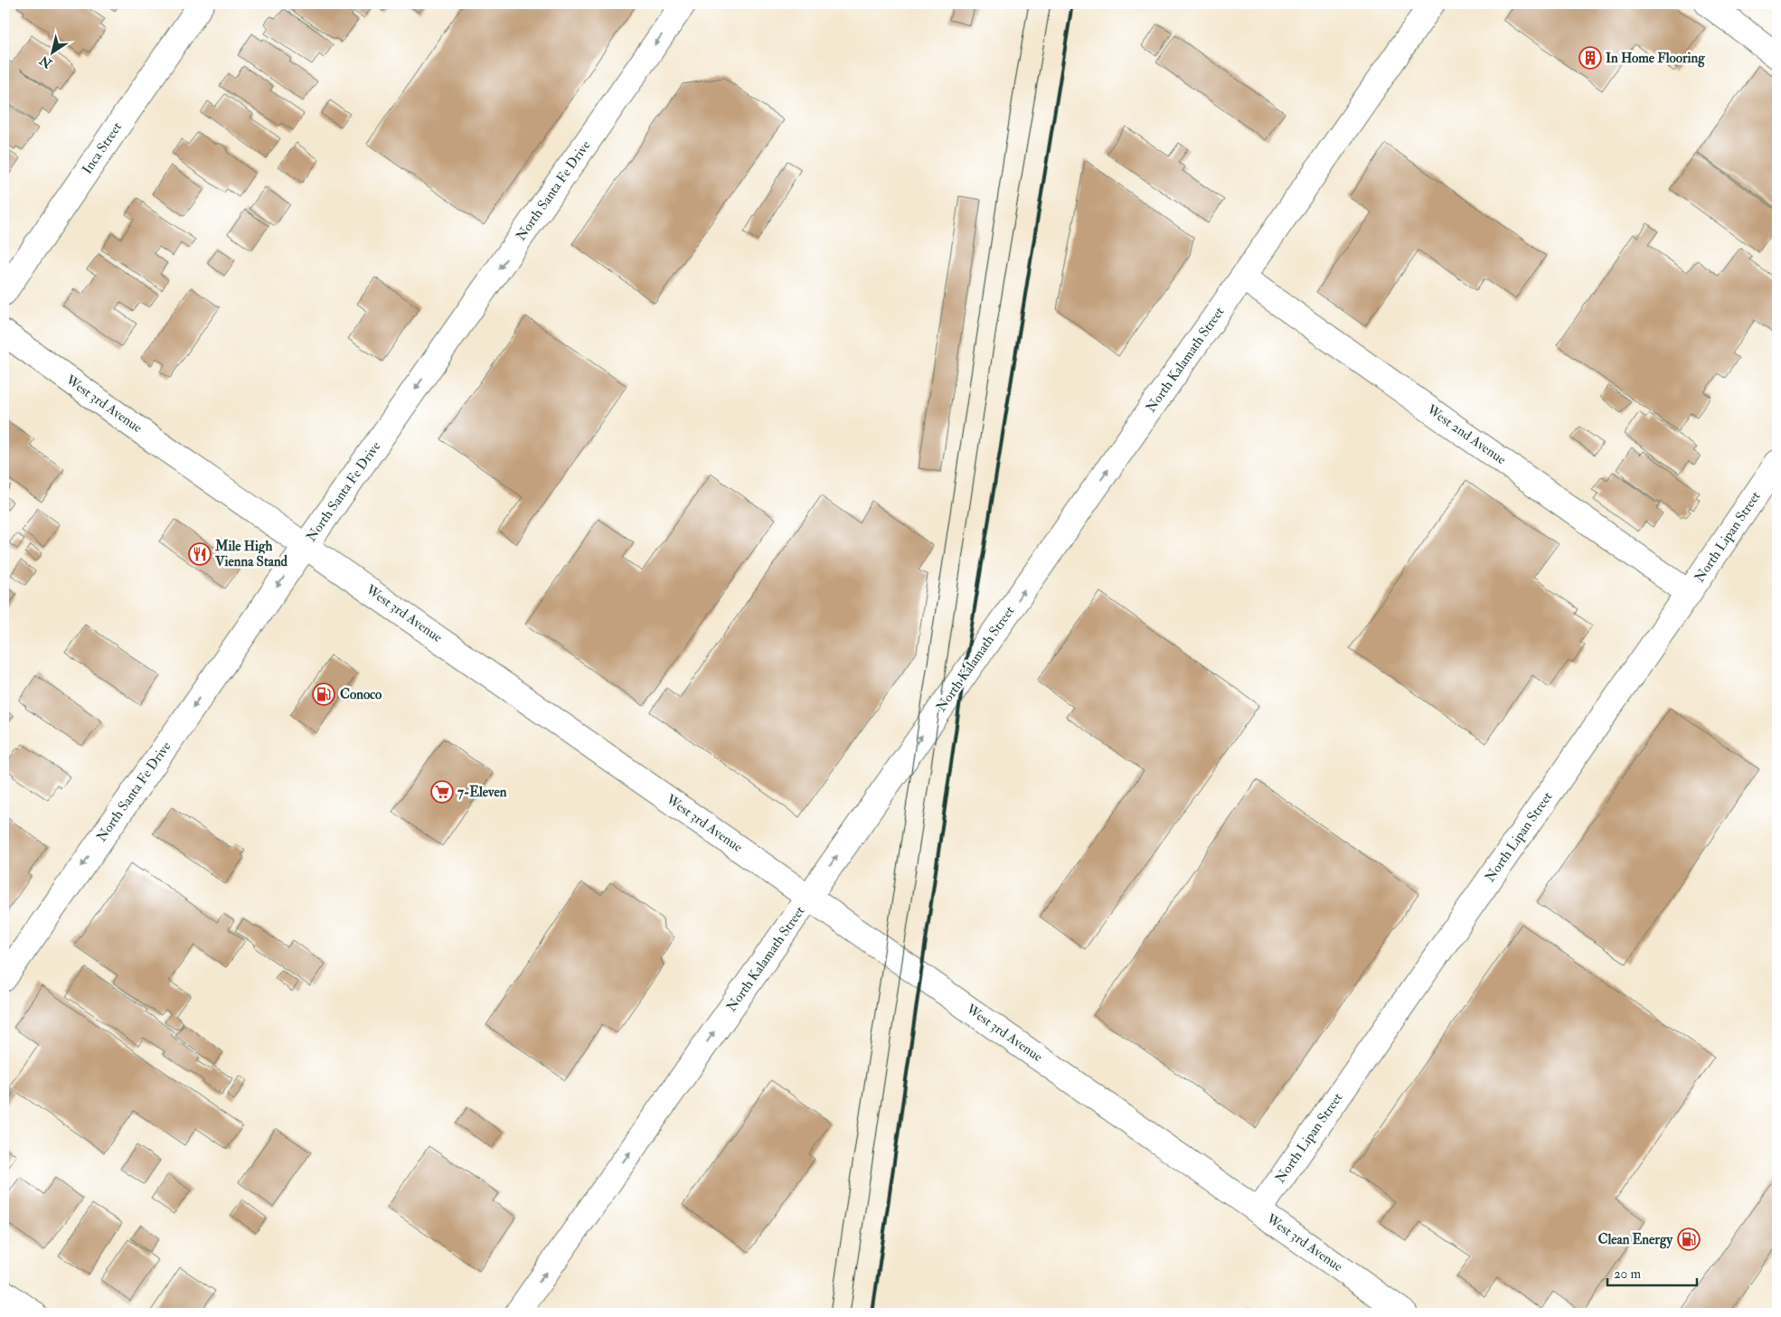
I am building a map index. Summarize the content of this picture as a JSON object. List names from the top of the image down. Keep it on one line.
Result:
{"streets":{"street":["Inca Street","North Santa Fe Drive","North Kalamath Street","West 3rd Avenue","West 2nd Avenue","North Lipan Street"]},"crossings":[["North Santa Fe Drive","West 3rd Avenue"],["North Kalamath Street","West 3rd Avenue"],["North Kalamath Street","West 2nd Avenue"],["West 3rd Avenue","North Lipan Street"],["West 2nd Avenue","North Lipan Street"]],"one_way":["North Santa Fe Drive","North Kalamath Street"],"places":{"building":["In Home Flooring"],"restaurant":["Mile High Vienna Stand"],"fuel station":["Conoco","Clean Energy"],"supermarket":["7-Eleven"]},"scale_bar":"20 m","north":"bottom left"}
